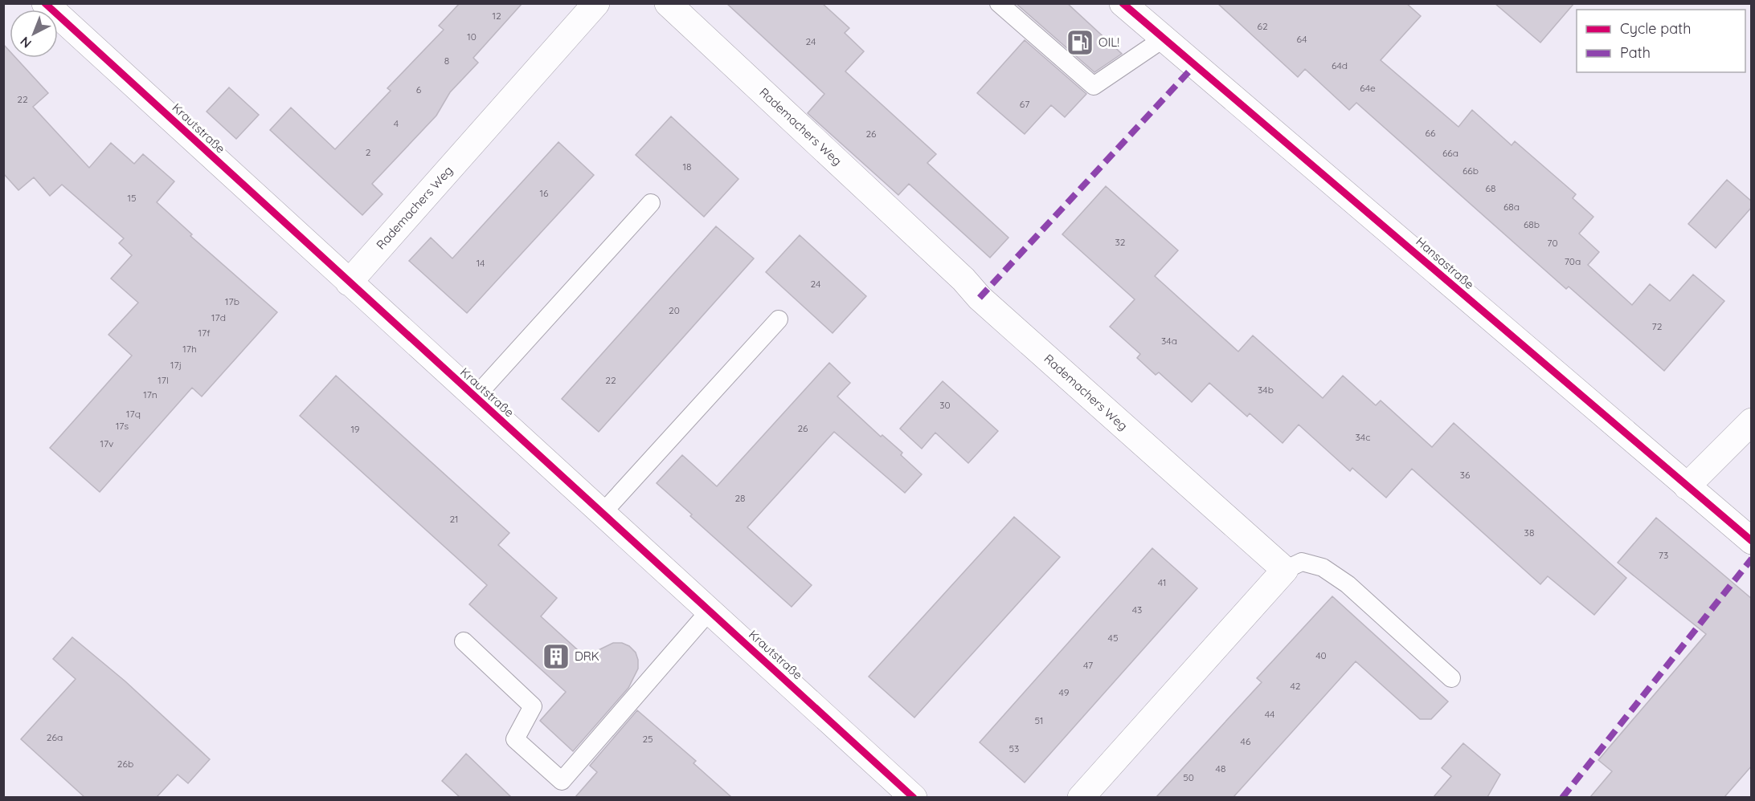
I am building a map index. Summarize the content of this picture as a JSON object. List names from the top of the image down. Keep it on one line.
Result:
{"streets":{"street":["Rademachers Weg","Krautstraße","Hansastraße"]},"crossings":[["Rademachers Weg","Krautstraße"]],"places":{"fuel station":["OIL!"],"building":["DRK"]},"house_numbers":["12","62","10","64","24","8","64d","64e","6","22","67","4","66","26","2","66a","18","66b","68","16","15","68a","68b","32","70","70a","14","24","17b","20","17d","72","17f","34a","17h","17j","17l","22","34b","17n","30","17q","17s","26","19","34c","17v","36","28","21","38","73","41","43","45","40","47","42","49","44","51","26a","25","46","53","26b","48","50"],"legend":["Cycle path","Path"],"north":"bottom left"}
